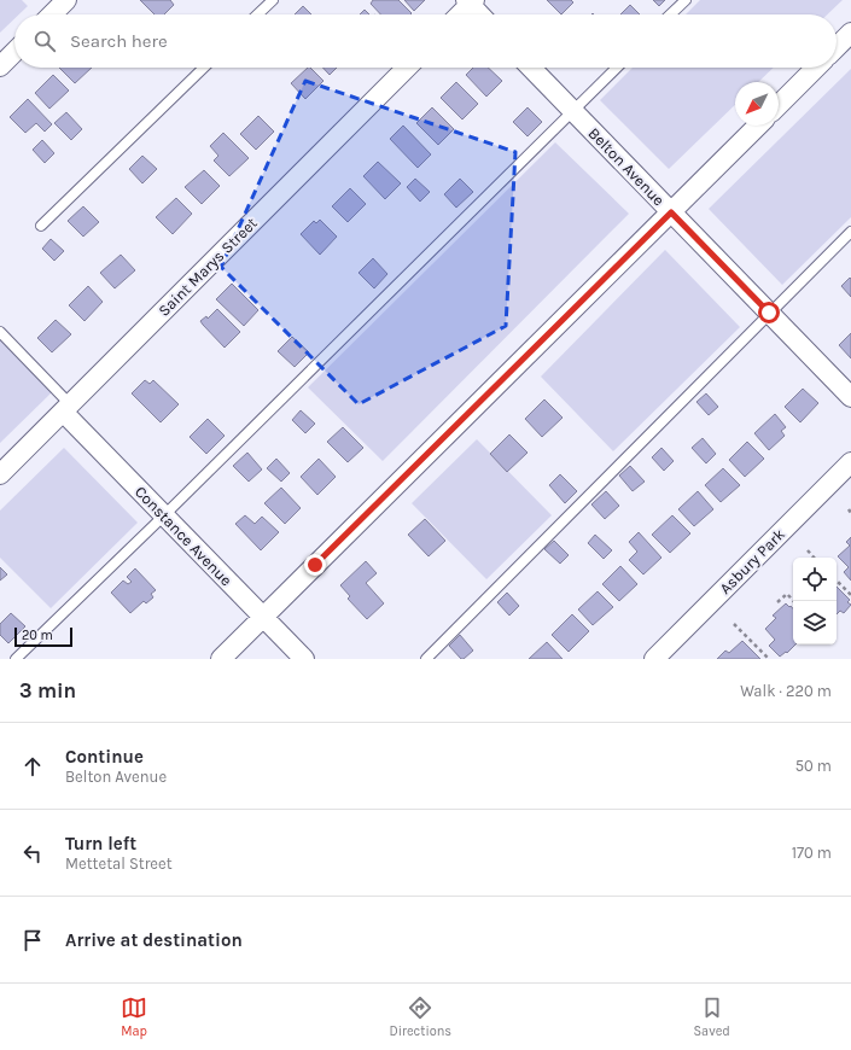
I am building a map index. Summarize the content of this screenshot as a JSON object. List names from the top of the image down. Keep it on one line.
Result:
{"streets":{"street":["Belton Avenue","Saint Marys Street","Constance Avenue","Asbury Park"]},"crossings":[["Saint Marys Street","Constance Avenue"]],"scale_bar":"20 m","north":"bottom left","page":{"search":"Search here","scale":"20 m","heading":["3 min","Walk · 220 m"],"list":[["Continue","Belton Avenue","50 m"],["Turn left","Mettetal Street","170 m"],"Arrive at destination"],"nav":["Map","Directions","Saved"]}}
